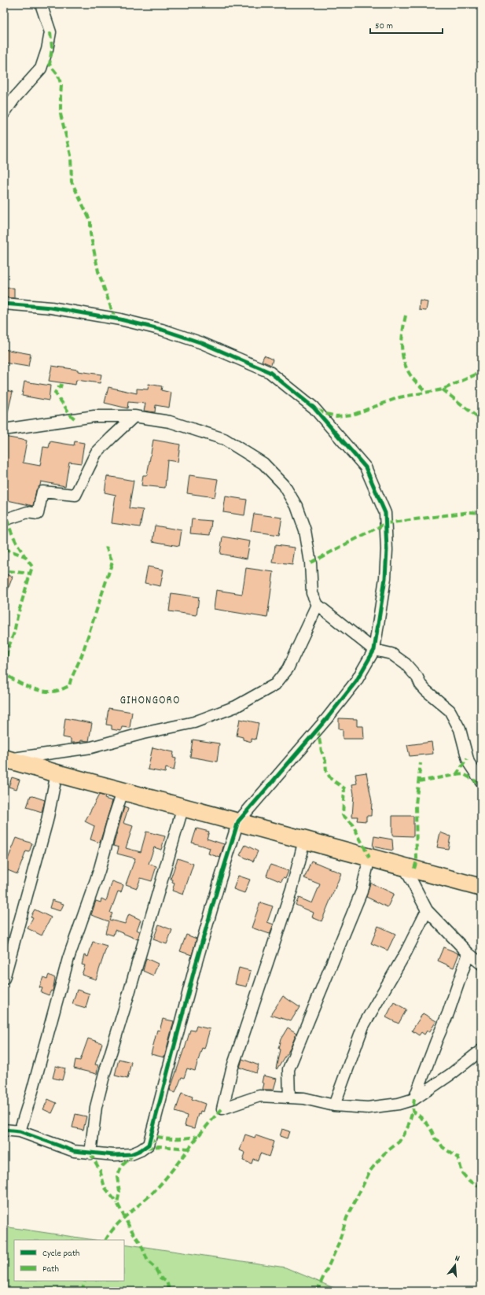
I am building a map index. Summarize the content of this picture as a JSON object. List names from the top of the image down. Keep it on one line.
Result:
{"districts":["GIHONGORO"],"legend":["Cycle path","Path"],"scale_bar":"50 m","north":"top"}
